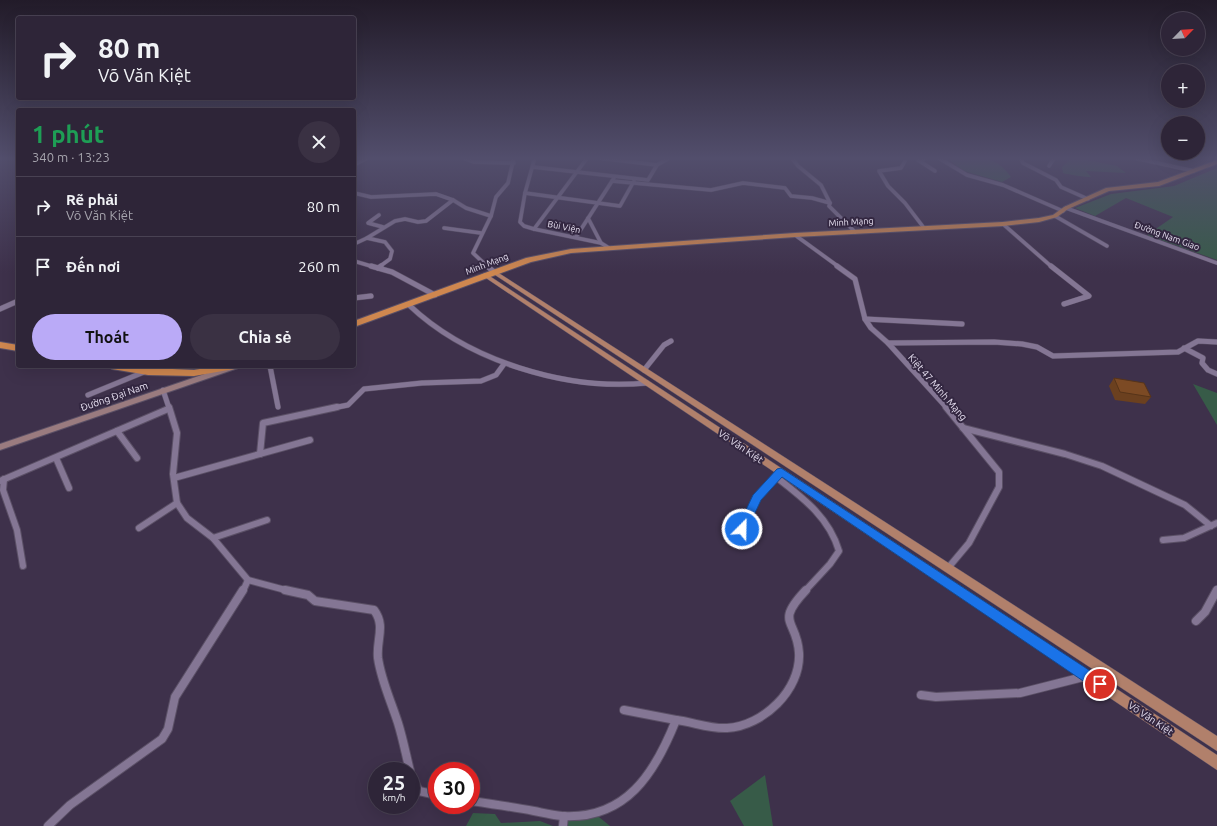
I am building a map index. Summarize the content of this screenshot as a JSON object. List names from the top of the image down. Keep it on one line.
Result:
{"streets":{"highway":["Minh Mạng"],"main road":["Võ Văn Kiệt"],"street":["Bùi Viện","Đường Nam Giao","Kiệt 47 Minh Mạng","Đường Đại Nam"]},"crossings":[["Minh Mạng","Đường Nam Giao"],["Minh Mạng","Kiệt 47 Minh Mạng"],["Minh Mạng","Võ Văn Kiệt"],["Kiệt 47 Minh Mạng","Võ Văn Kiệt"]],"north":"top right","page":{"map_buttons":["+","−"],"turn":["80 m","Võ Văn Kiệt"],"heading":["1 phút","340 m · 13:23"],"list":[{"name":"Rẽ phải","note":"Võ Văn Kiệt","value":"80 m"},{"name":"Đến nơi","value":"260 m"}],"buttons":["Thoát","Chia sẻ"],"speed":"25 km/h","limit":"30"}}
